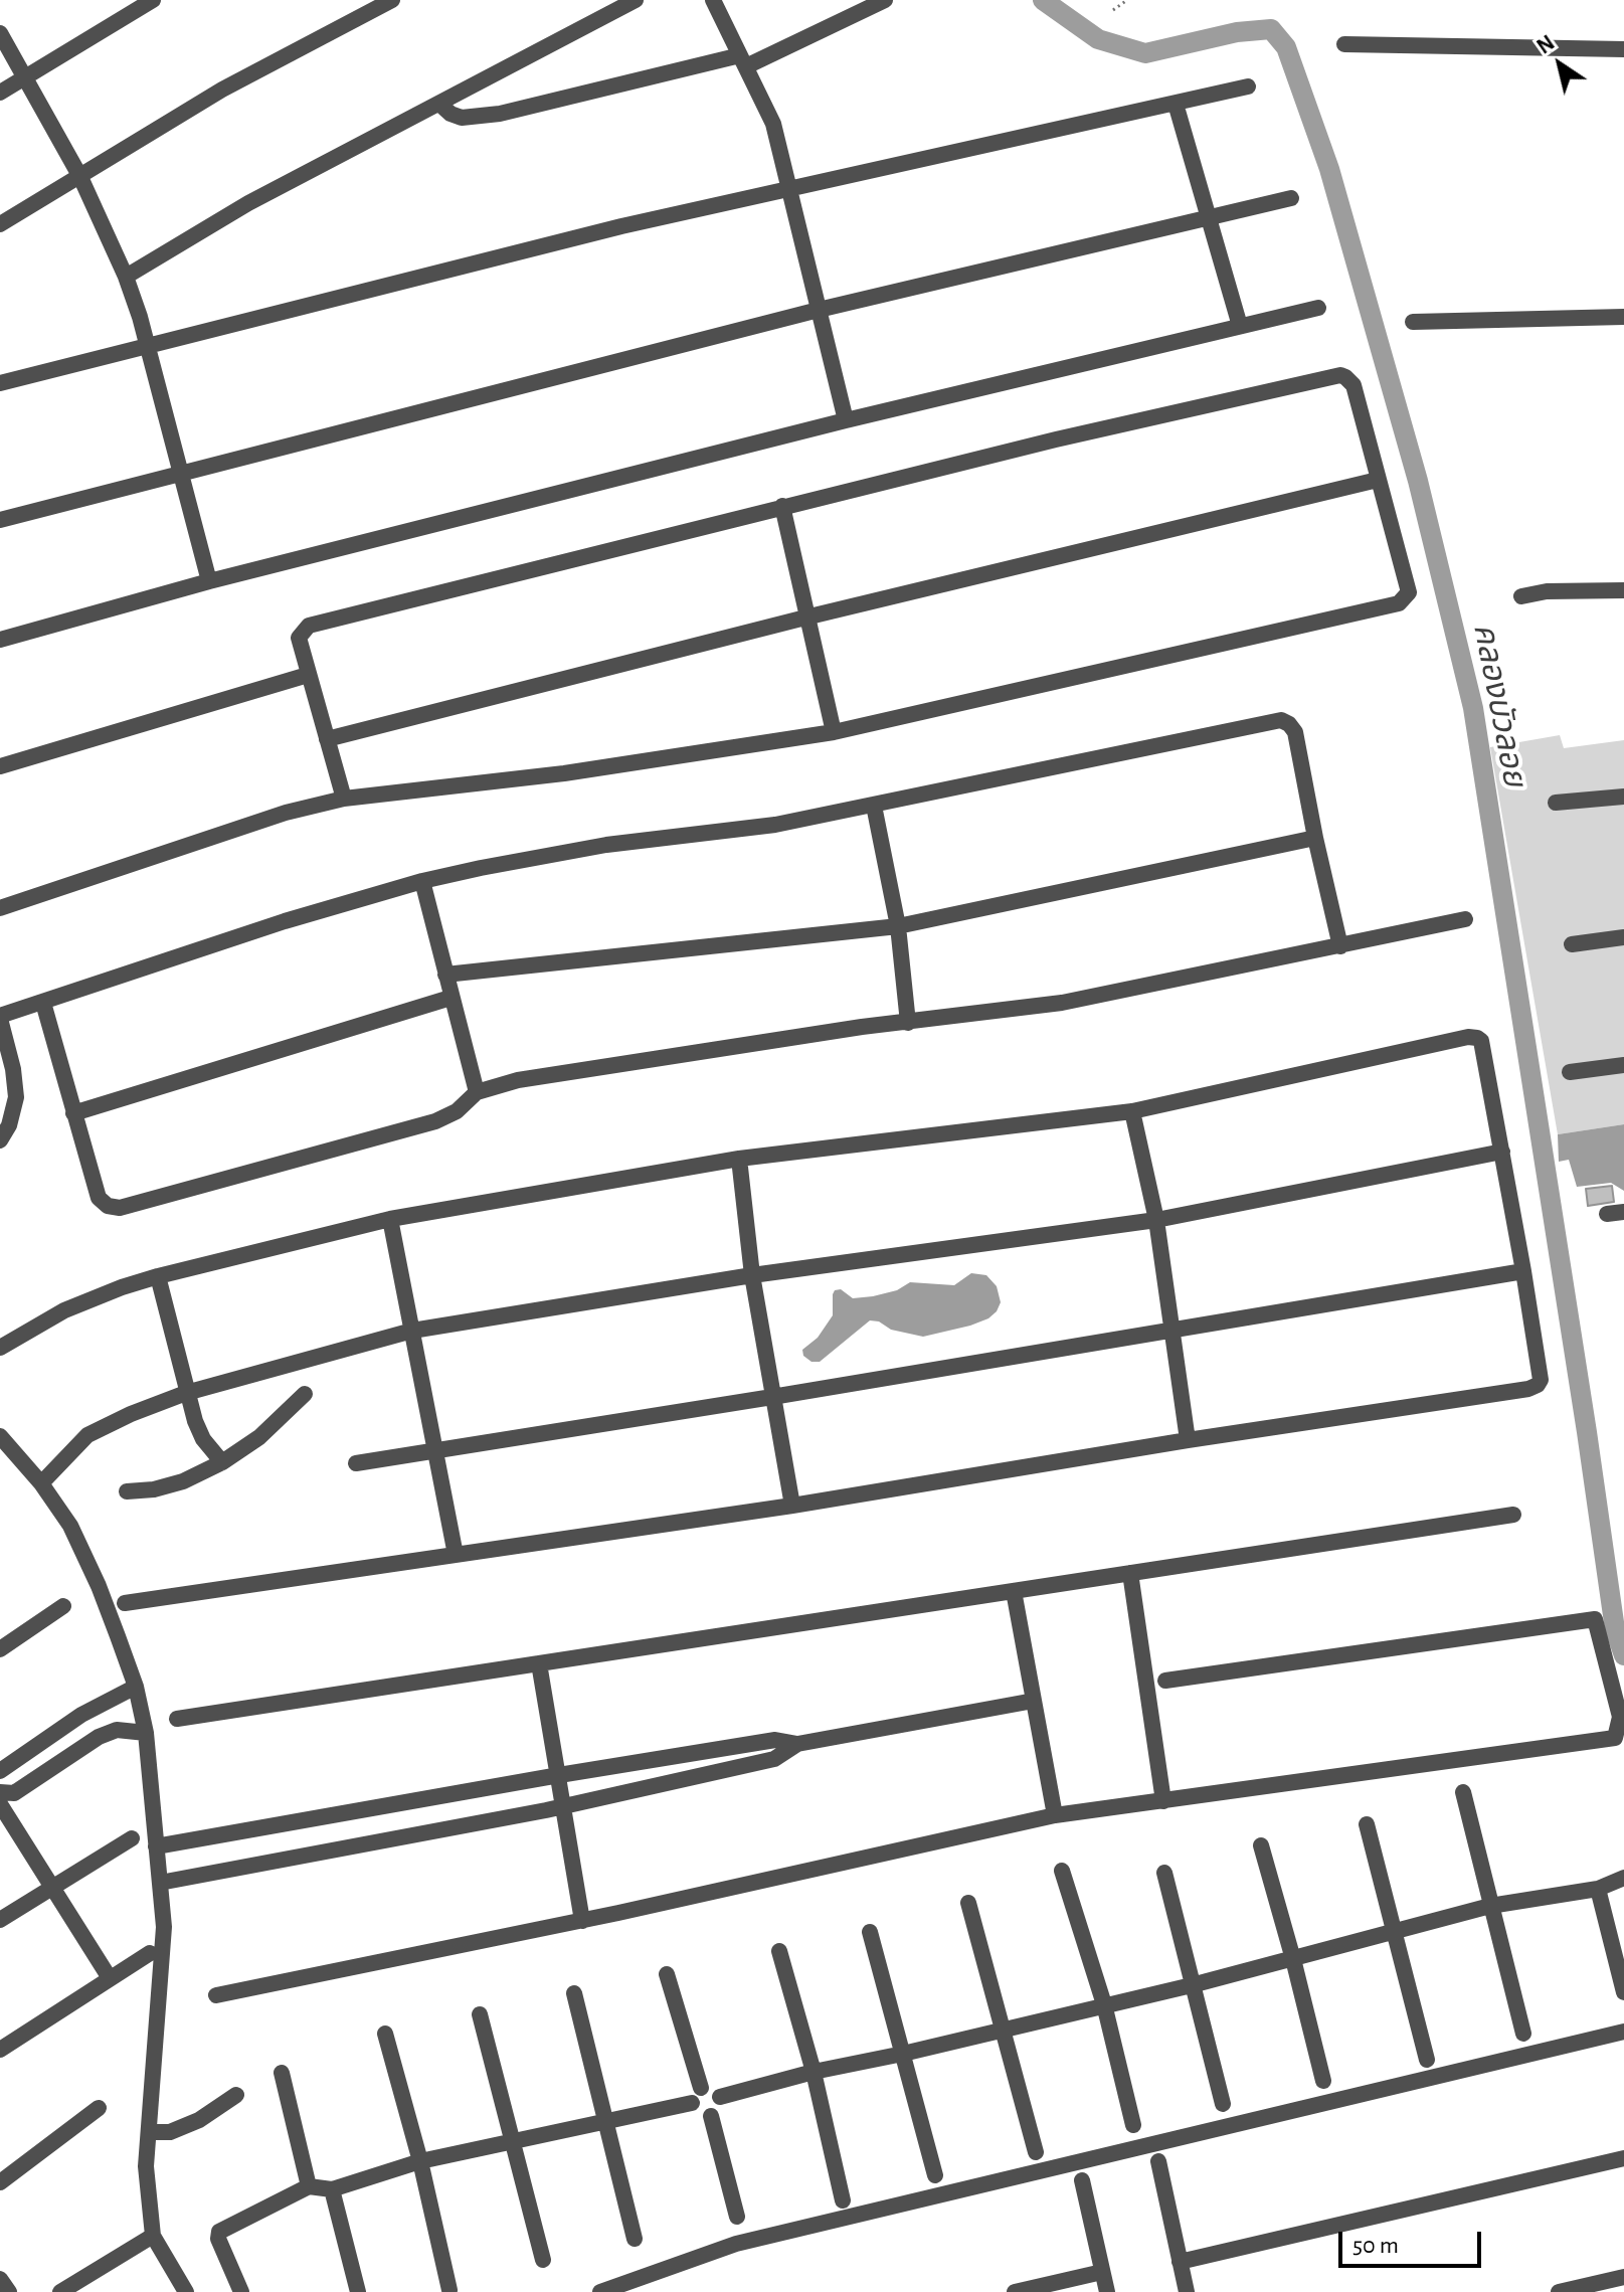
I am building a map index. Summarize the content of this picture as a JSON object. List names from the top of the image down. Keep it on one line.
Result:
{"water":["คลองบัวลอย"],"scale_bar":"50 m","north":"top left"}
